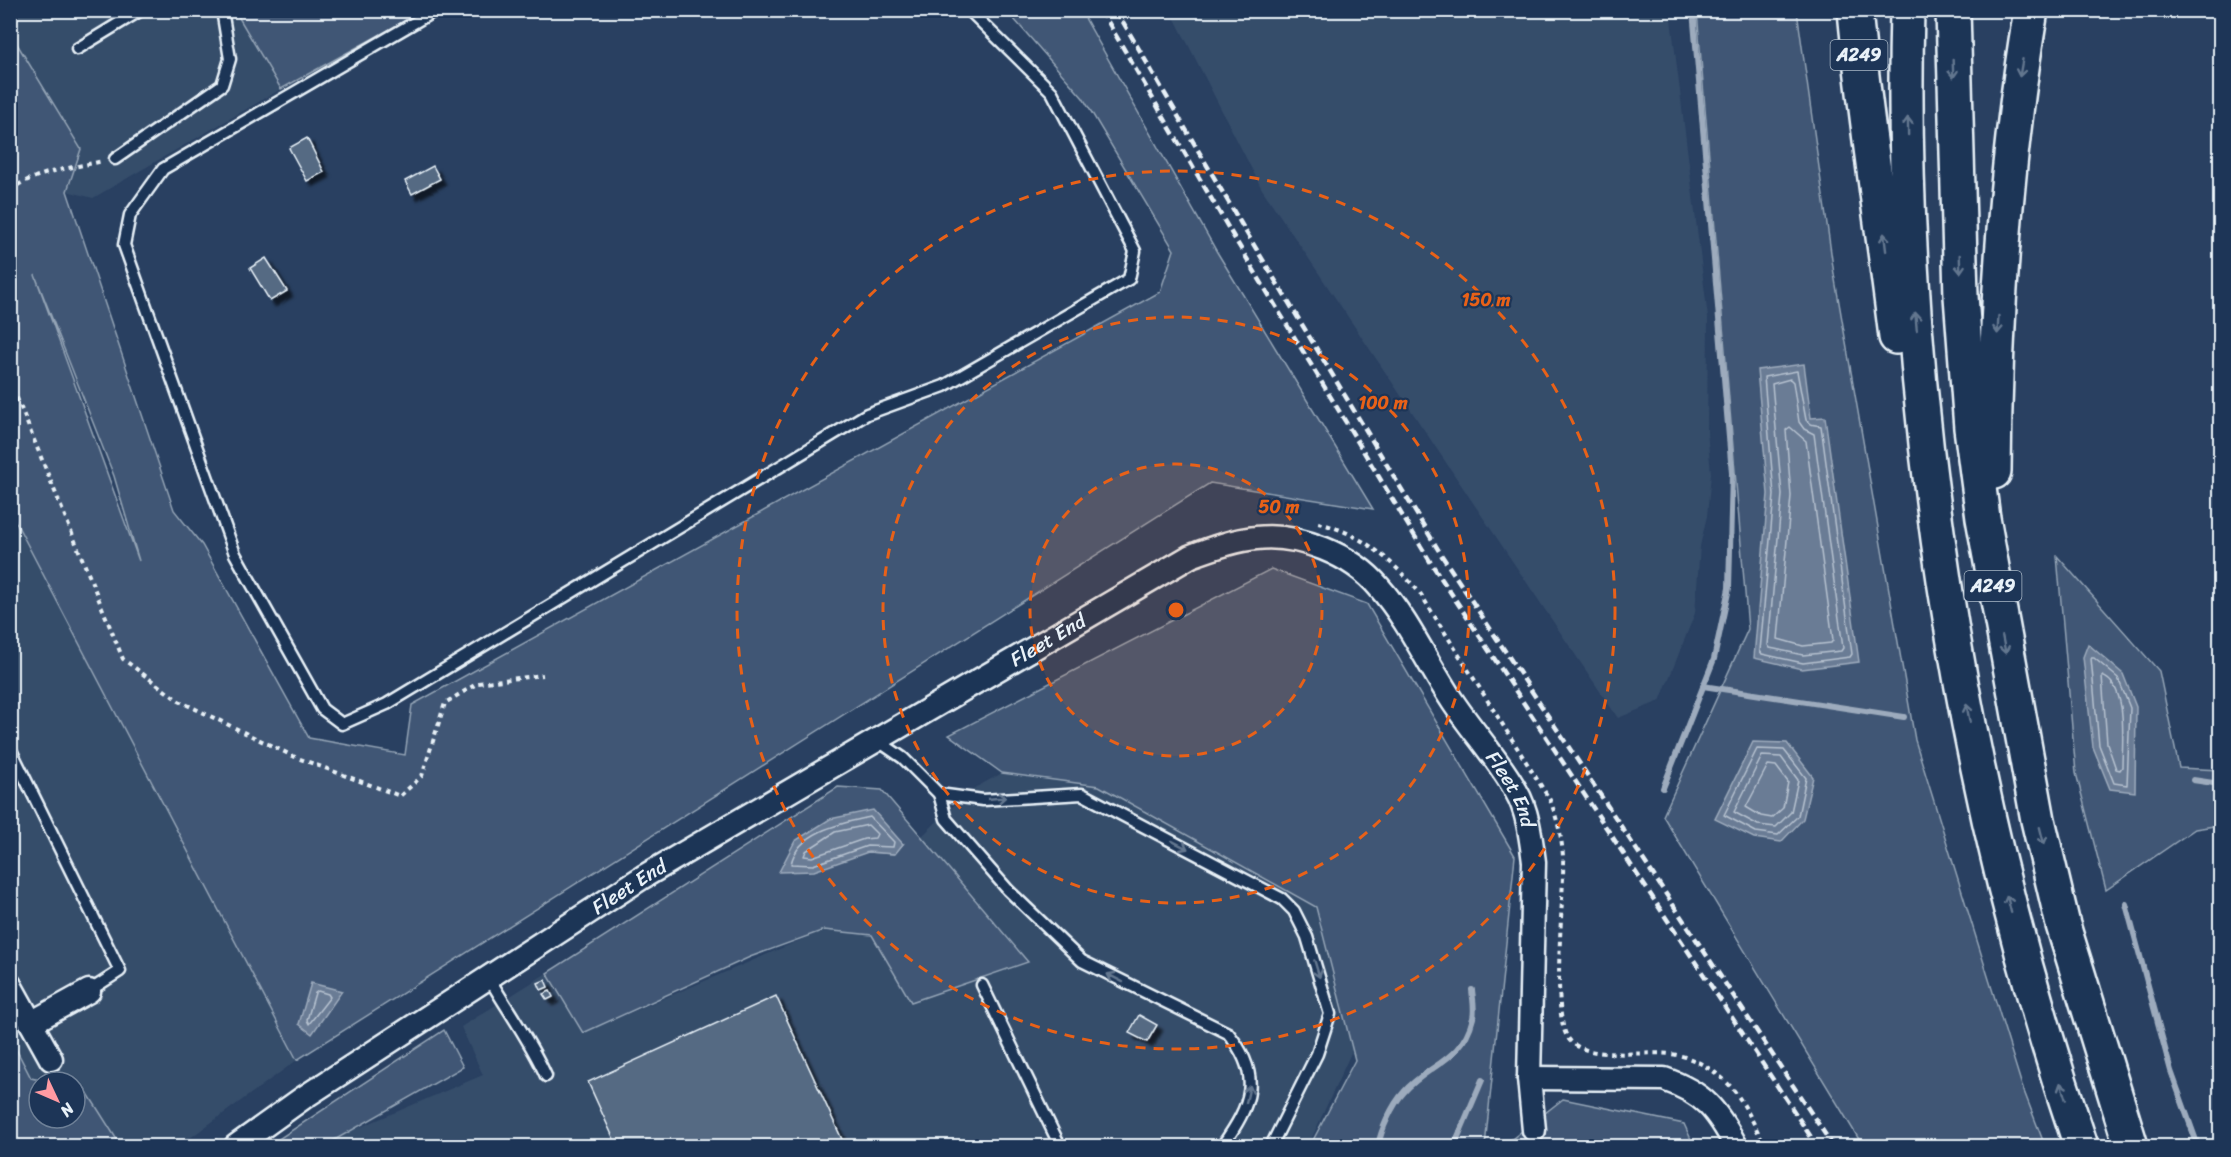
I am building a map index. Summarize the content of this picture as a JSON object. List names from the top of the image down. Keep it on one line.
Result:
{"streets":{"highway":["A249"],"street":["Fleet End"]},"north":"bottom right","rings":["150 m","100 m","50 m"]}
